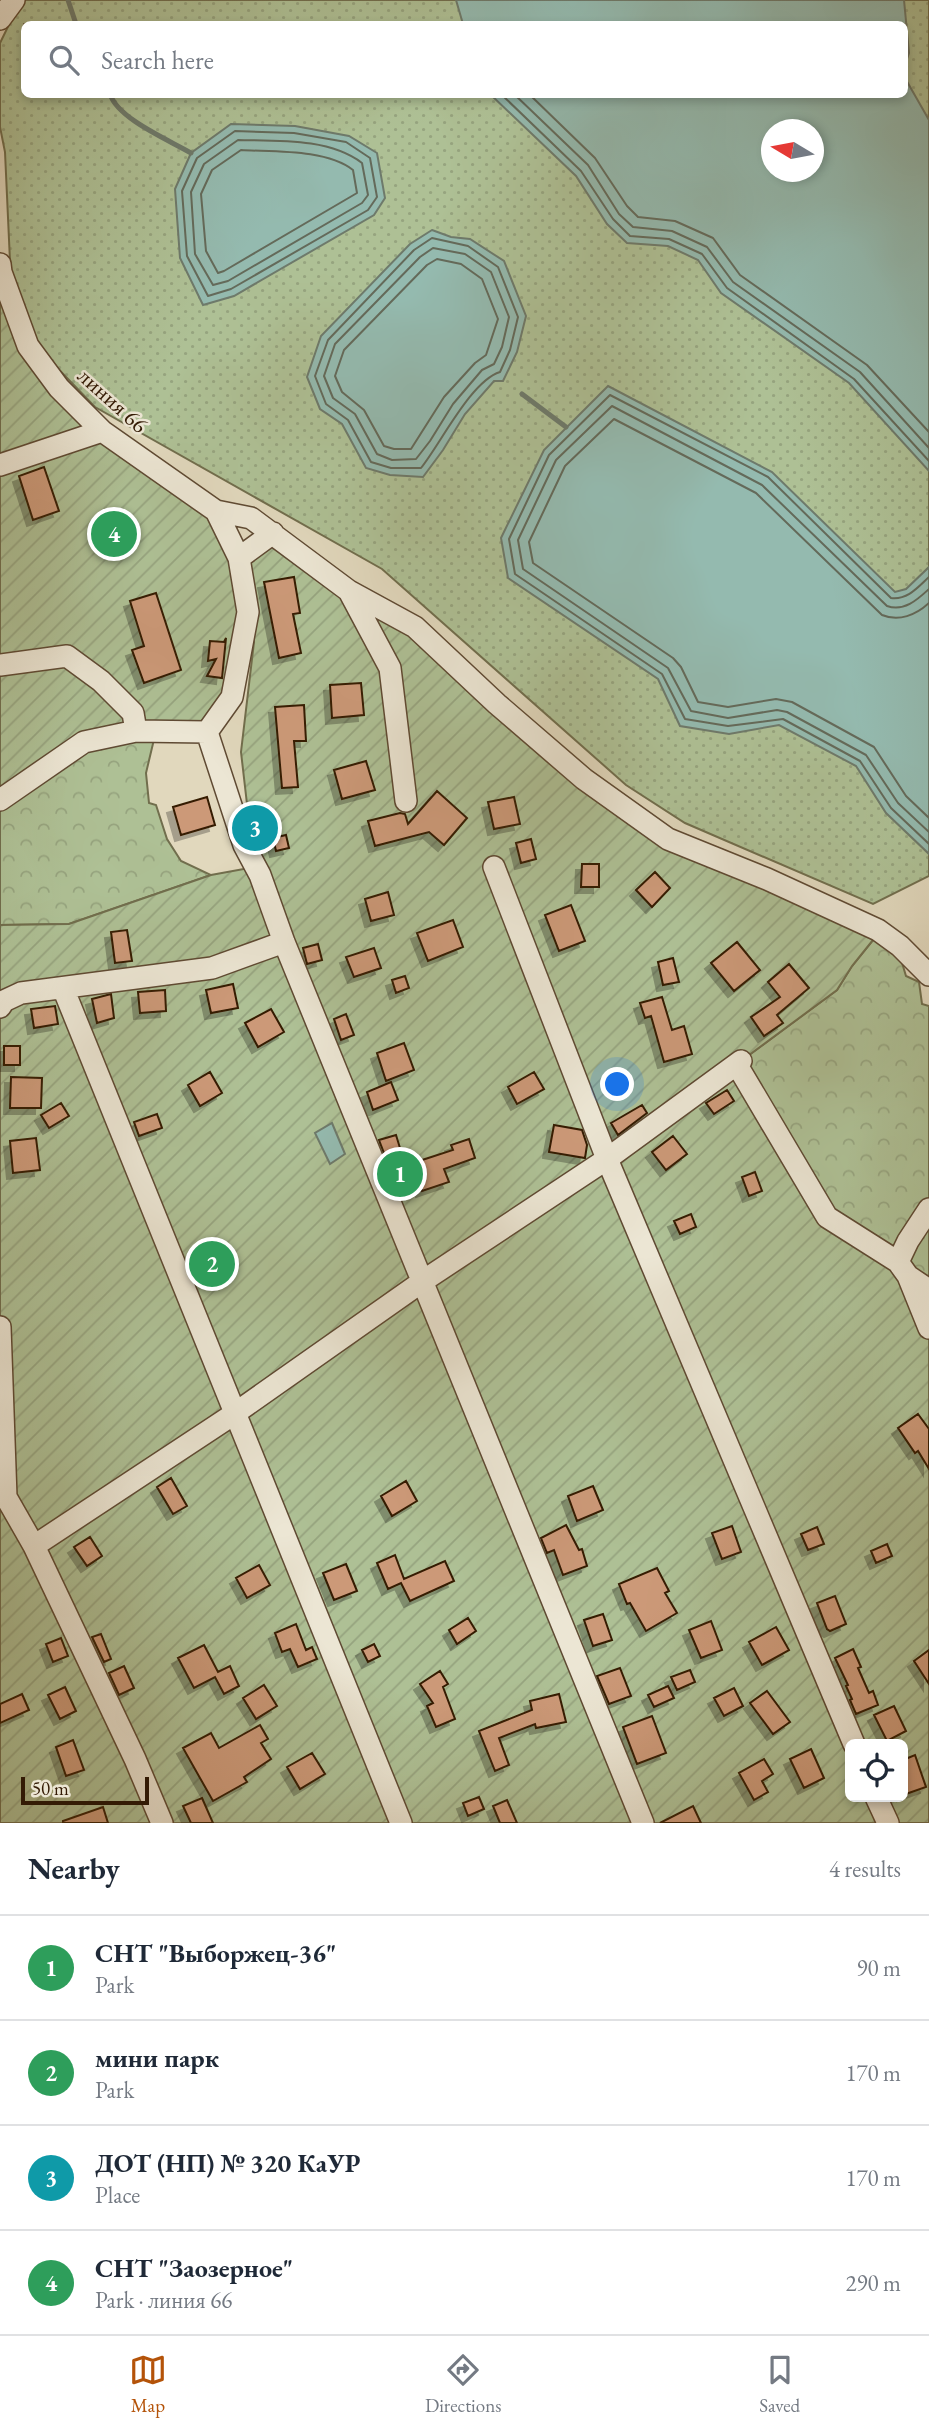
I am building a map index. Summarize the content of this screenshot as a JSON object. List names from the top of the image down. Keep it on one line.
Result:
{"streets":{"street":["линия 66"]},"scale_bar":"50 m","north":"left","page":{"search":"Search here","pins":["4","3","1","2"],"scale":"50 m","heading":["Nearby","4 results"],"list":[{"mark":"1","name":"СНТ \"Выборжец-36\"","note":"Park","value":"90 m"},{"mark":"2","name":"мини парк","note":"Park","value":"170 m"},{"mark":"3","name":"ДОТ (НП) № 320 КаУР","note":"Place","value":"170 m"},{"mark":"4","name":"СНТ \"Заозерное\"","note":"Park · линия 66","value":"290 m"}],"nav":["Map","Directions","Saved"]}}
